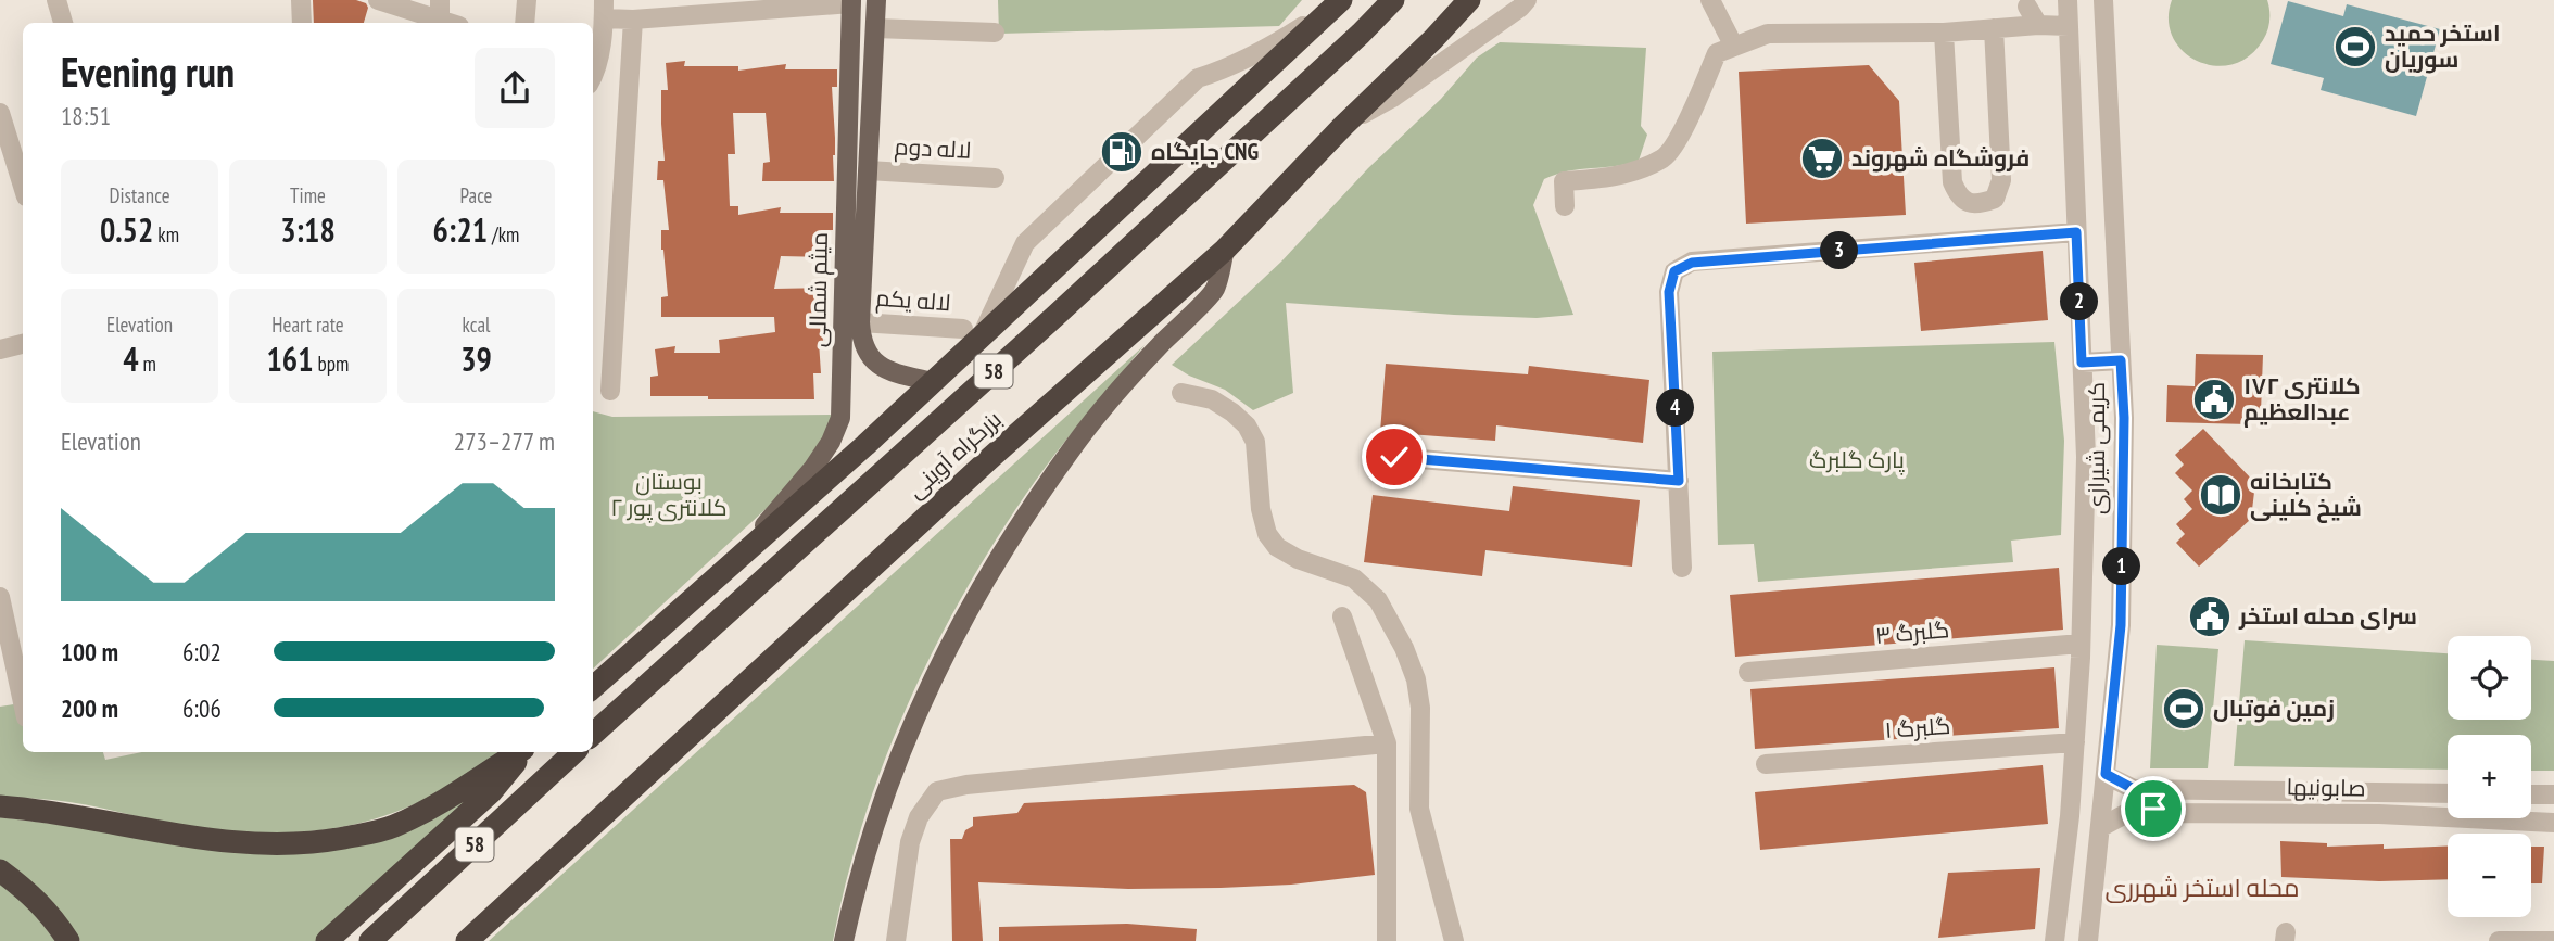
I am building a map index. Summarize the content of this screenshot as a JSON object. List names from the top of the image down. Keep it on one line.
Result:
{"streets":{"highway":["58","بزرگراه آوینی"],"main road":["میثم شمالی"],"street":["لاله دوم","لاله یکم","کریمی شیرازی","گلبرگ ۳","گلبرگ ۱","صابونیها"]},"crossings":[["لاله دوم","میثم شمالی"],["میثم شمالی","لاله یکم"],["کریمی شیرازی","گلبرگ ۳"],["کریمی شیرازی","گلبرگ ۱"],["کریمی شیرازی","صابونیها"]],"districts":["محله استخر شهرری"],"parks":["پارک گلبرگ","بوستان کلانتری پور ۲"],"places":{"sports":["استخر حمید سوریان","زمین فوتبال"],"fuel station":["جایگاه CNG"],"supermarket":["فروشگاه شهروند"],"public building":["کلانتری ۱۷۲ عبدالعظیم","سرای محله استخر"],"library":["کتابخانه شیخ کلینی"]},"page":{"heading":["Evening run","18:51"],"stats":[["Distance","0.52 km"],["Time","3:18"],["Pace","6:21 /km"],["Elevation","4 m"],["Heart rate","161 bpm"],["kcal","39"]],"pins":["3","2","4","1"],"chart":["Elevation","273–277 m"],"list":[{"name":"100 m","note":"6:02"},{"name":"200 m","note":"6:06"}],"map_buttons":["+","−"]}}
